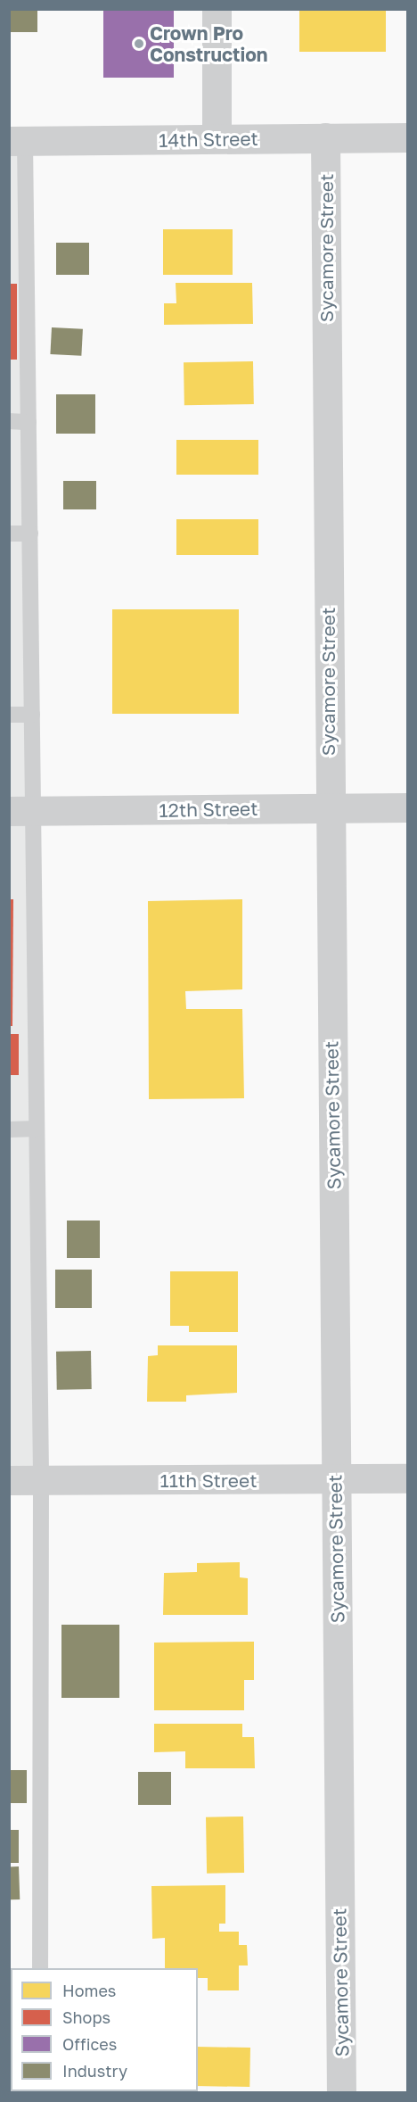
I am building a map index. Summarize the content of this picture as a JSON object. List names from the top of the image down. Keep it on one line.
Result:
{"streets":{"street":["14th Street","Sycamore Street","12th Street","11th Street"]},"crossings":[["14th Street","Sycamore Street"],["Sycamore Street","12th Street"],["Sycamore Street","11th Street"]],"places":["Crown Pro Construction"],"legend":["Homes","Shops","Offices","Industry"]}
